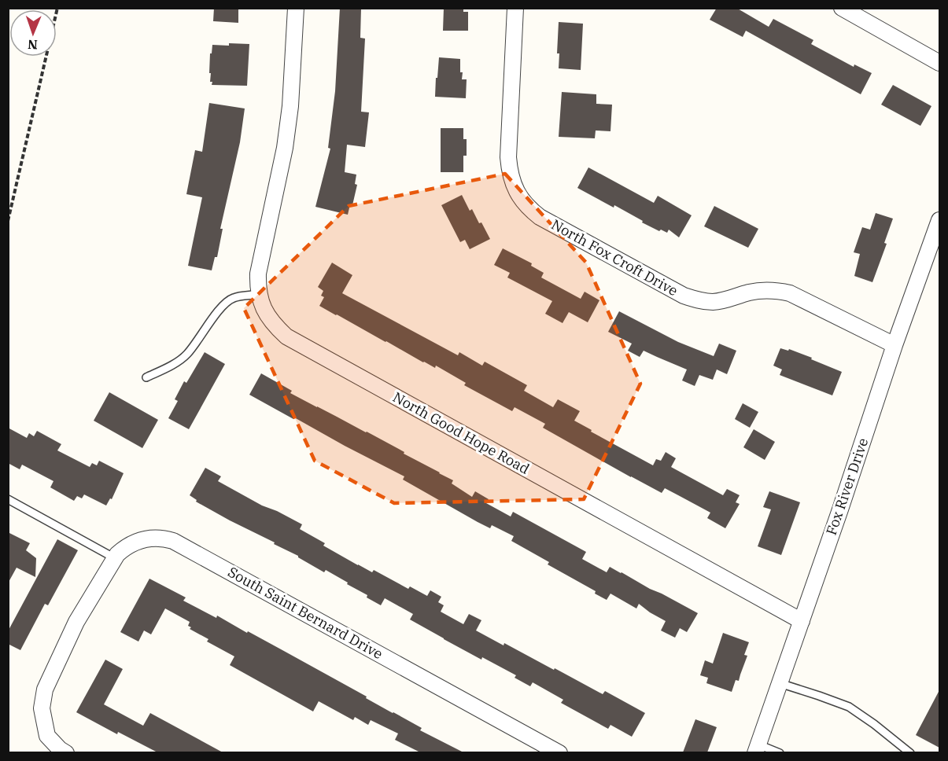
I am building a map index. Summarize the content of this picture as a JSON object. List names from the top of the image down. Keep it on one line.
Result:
{"streets":{"street":["North Fox Croft Drive","North Good Hope Road","Fox River Drive","South Saint Bernard Drive"]},"crossings":[["North Fox Croft Drive","Fox River Drive"],["North Good Hope Road","Fox River Drive"]],"north":"bottom"}
